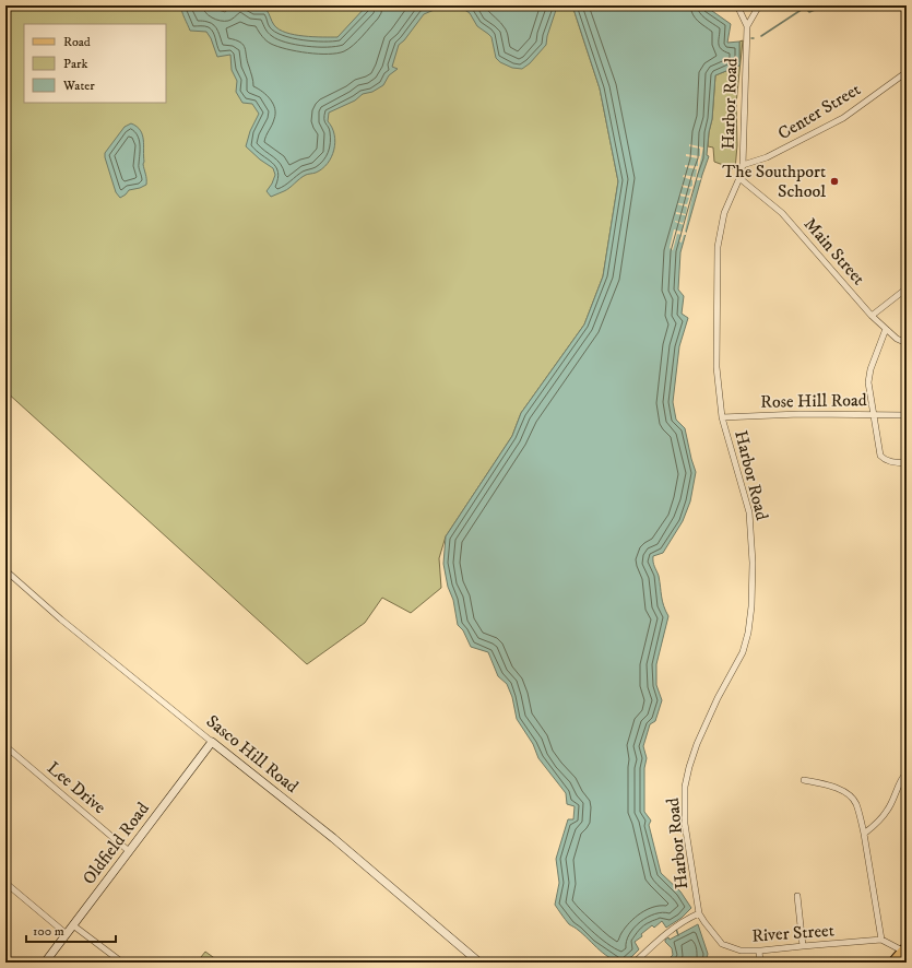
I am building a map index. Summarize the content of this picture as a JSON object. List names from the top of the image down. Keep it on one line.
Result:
{"streets":{"street":["Harbor Road","Center Street","Main Street","Rose Hill Road","Sasco Hill Road","Lee Drive","Oldfield Road","River Street"]},"crossings":[["Harbor Road","Center Street"],["Harbor Road","Main Street"],["Harbor Road","Rose Hill Road"],["Harbor Road","River Street"],["Sasco Hill Road","Oldfield Road"],["Lee Drive","Oldfield Road"]],"places":["The Southport School"],"legend":["Road","Park","Water"],"scale_bar":"100 m"}
